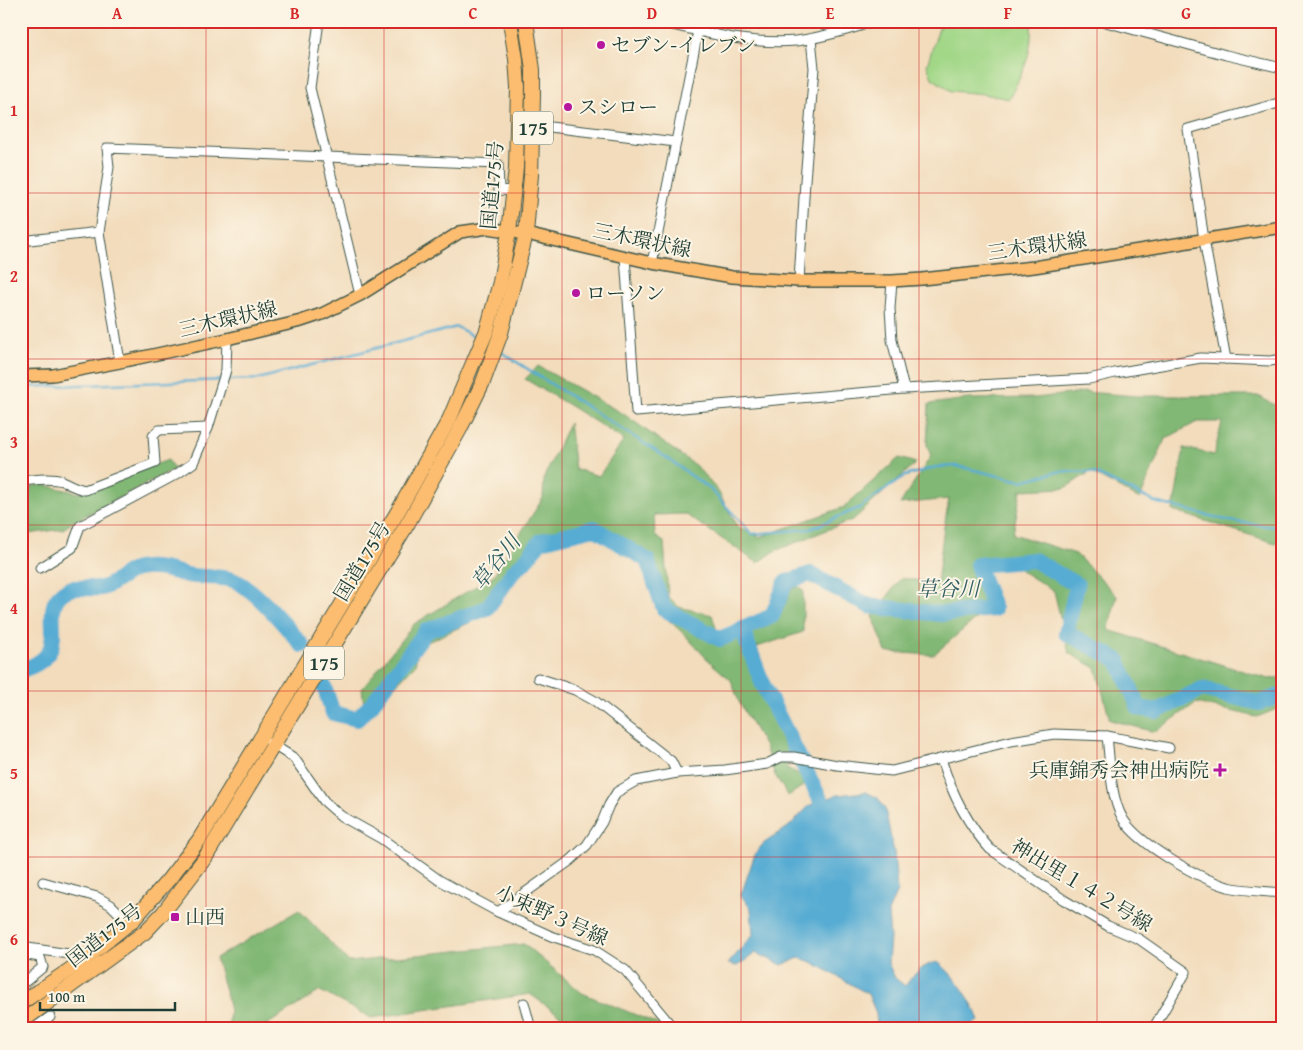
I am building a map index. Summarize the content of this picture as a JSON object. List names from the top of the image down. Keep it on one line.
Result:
{"streets":{"highway":["175","国道175号"],"main road":["三木環状線"],"street":["神出里１４２号線","小束野３号線"]},"crossings":[["国道175号","三木環状線"],["国道175号","小束野３号線"]],"water":["草谷川"],"places":{"other":["セブン-イレブン","スシロー","ローソン"],"health":["兵庫錦秀会神出病院"],"transit":["山西"]},"scale_bar":"100 m","grid":{"columns":["A","B","C","D","E","F","G"],"rows":["1","2","3","4","5","6"]}}
